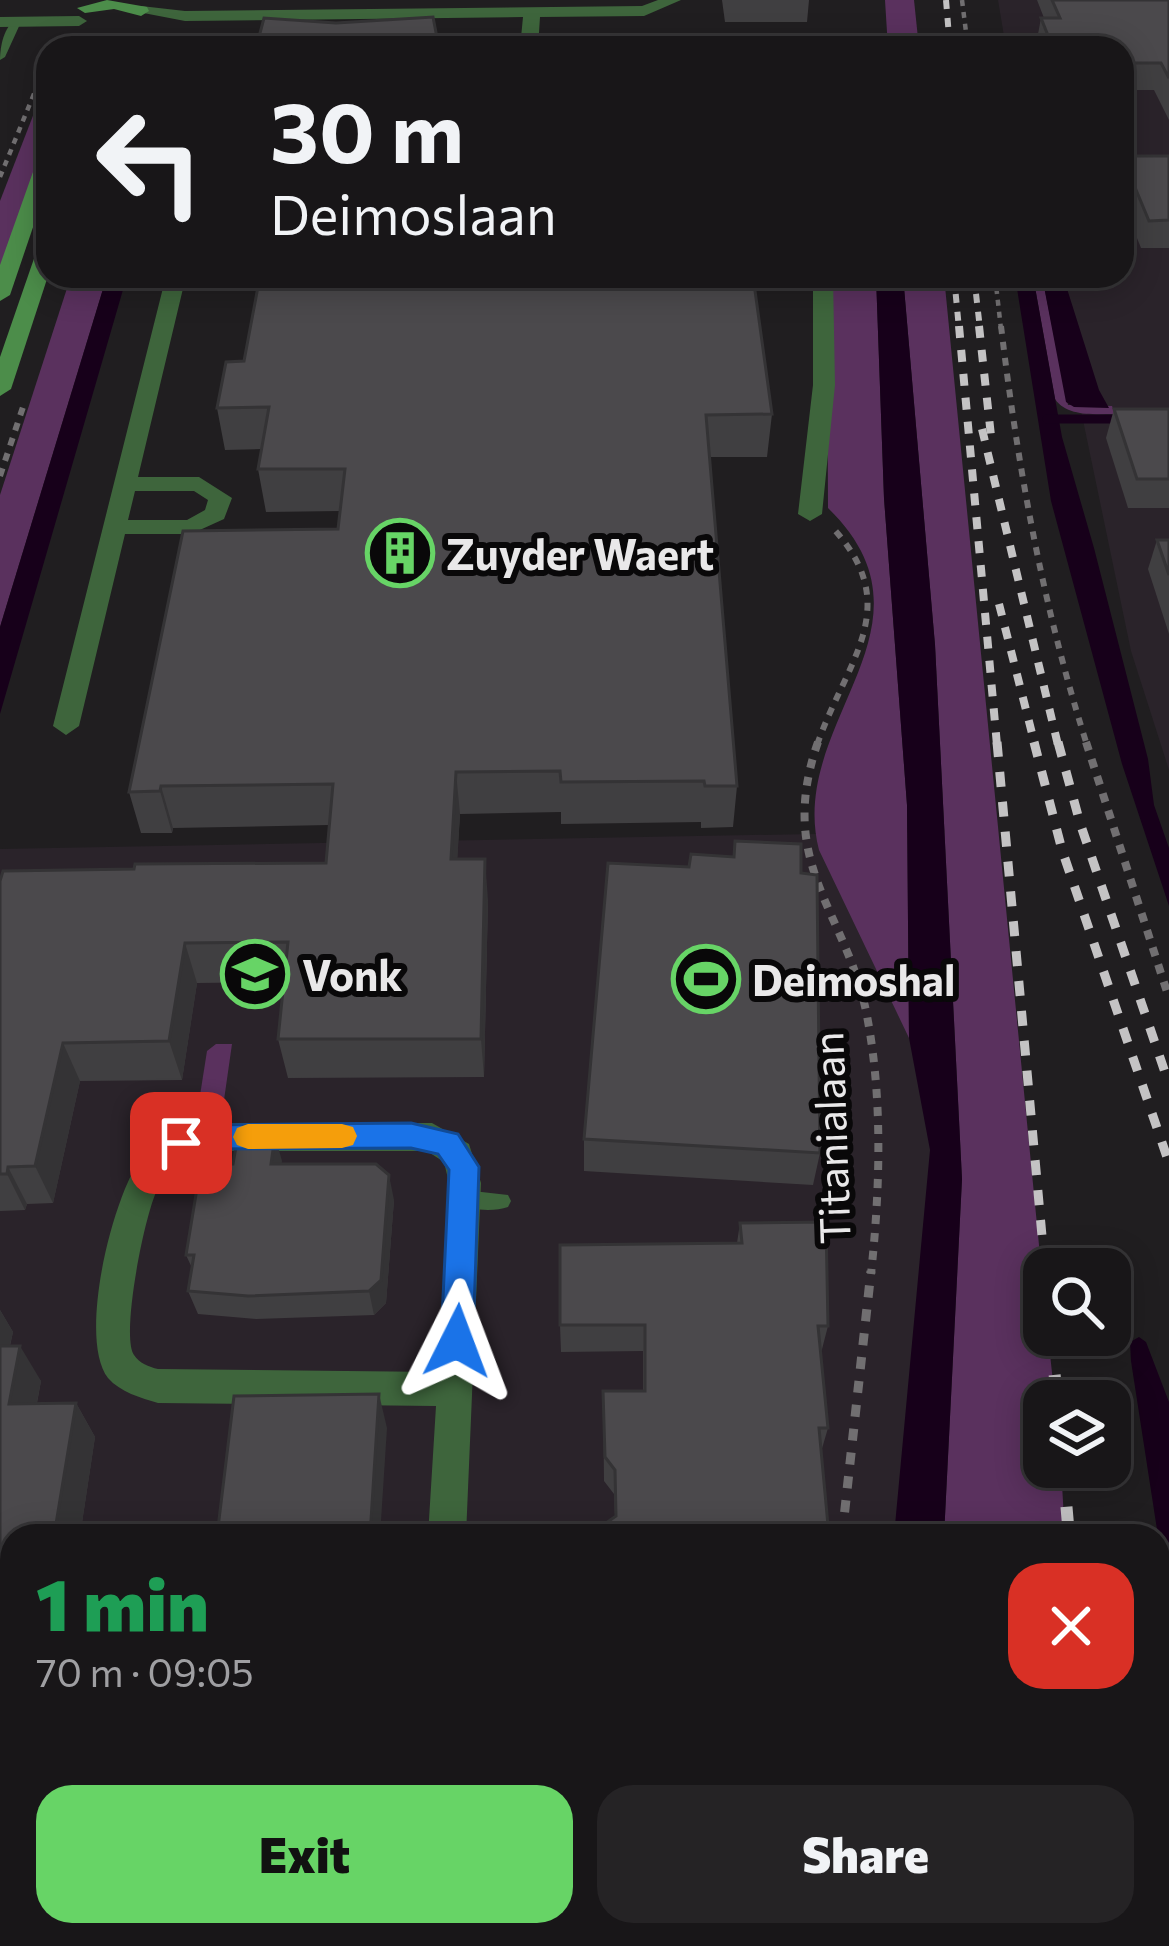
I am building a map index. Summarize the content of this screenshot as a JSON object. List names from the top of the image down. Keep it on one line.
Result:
{"streets":{"path":["Titanialaan"]},"places":{"building":["Zuyder Waert"],"school or university":["Vonk"],"sports":["Deimoshal"]},"page":{"turn":["30 m","Deimoslaan"],"heading":["1 min","70 m · 09:05"],"buttons":["Exit","Share"]}}
